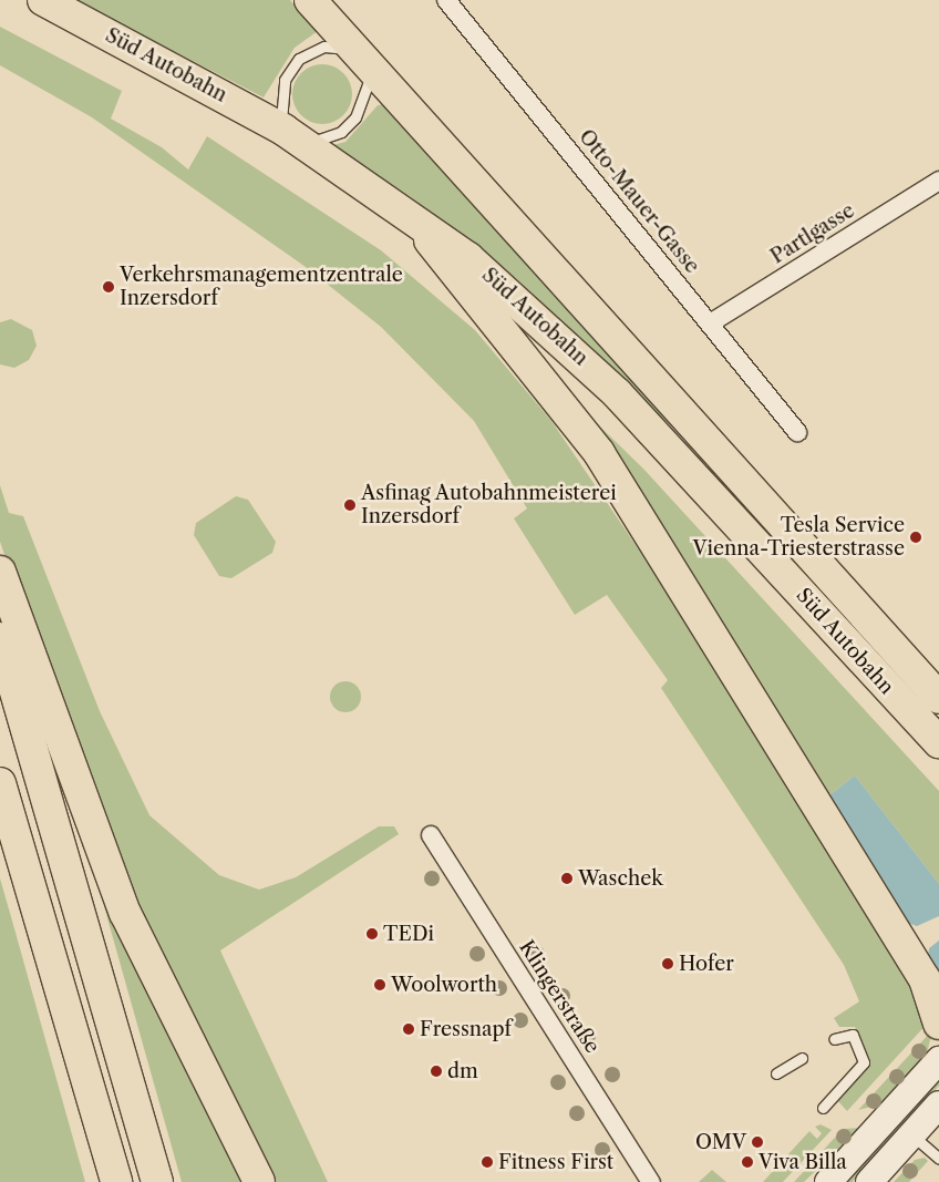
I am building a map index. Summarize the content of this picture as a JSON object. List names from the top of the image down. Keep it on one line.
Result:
{"streets":{"highway":["Süd Autobahn"],"street":["Otto-Mauer-Gasse","Partlgasse","Klingerstraße"]},"crossings":[["Otto-Mauer-Gasse","Partlgasse"]],"places":["Verkehrsmanagementzentrale Inzersdorf","Asfinag Autobahnmeisterei Inzersdorf","Tesla Service Vienna-Triesterstrasse","Waschek","TEDi","Hofer","Woolworth","Fressnapf","dm","OMV","Fitness First","Viva Billa"]}
